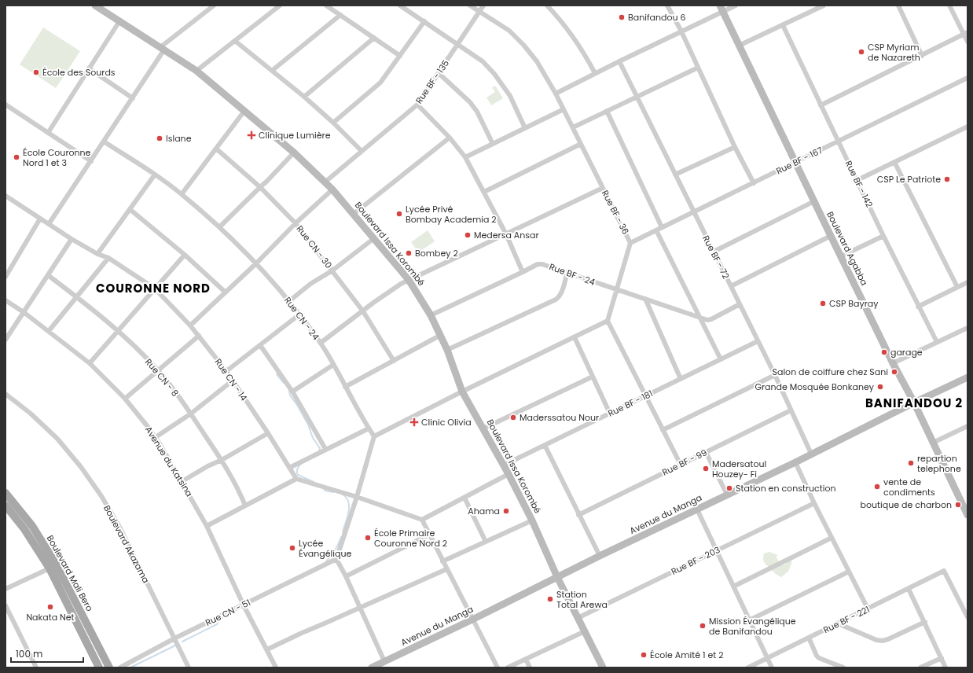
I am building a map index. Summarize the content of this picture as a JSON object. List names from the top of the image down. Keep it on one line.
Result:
{"streets":{"main road":["Boulevard Mali Bero"],"street":["Rue BF - 135","Rue BF - 167","Rue BF - 142","Rue BF - 36","Boulevard Issa Korombé","Rue CN - 30","Boulevard Agabba","Rue BF - 72","Rue BF - 24","Rue CN - 24","Rue CN - 8","Rue CN - 14","Rue BF - 181","Avenue du Katsina","Rue BF - 99","Avenue du Manga","Boulevard Akazama","Rue BF - 203","Rue CN - 51","Rue BF - 221"]},"crossings":[["Rue BF - 135","Rue BF - 36"],["Rue BF - 135","Boulevard Issa Korombé"],["Rue BF - 167","Rue BF - 142"],["Rue BF - 167","Rue BF - 36"],["Rue BF - 167","Boulevard Agabba"],["Rue BF - 167","Rue BF - 72"],["Rue BF - 36","Rue BF - 24"],["Boulevard Issa Korombé","Rue BF - 24"],["Boulevard Issa Korombé","Rue BF - 181"],["Boulevard Issa Korombé","Avenue du Manga"],["Boulevard Issa Korombé","Rue BF - 203"],["Boulevard Agabba","Avenue du Manga"],["Rue BF - 72","Rue BF - 24"],["Rue BF - 72","Rue BF - 181"],["Rue BF - 72","Rue BF - 99"],["Rue BF - 72","Avenue du Manga"],["Avenue du Katsina","Rue CN - 51"],["Boulevard Akazama","Rue CN - 51"]],"districts":["COURONNE NORD","BANIFANDOU 2"],"places":{"other":["Banifandou 6","CSP Myriam de Nazareth","École des Sourds","Islane","École Couronne Nord 1 et 3","CSP Le Patriote","Lycée Privé Bombay Academia 2","Medersa Ansar","Bombey 2","CSP Bayray","garage","Salon de coiffure chez Sani","Grande Mosquée Bonkaney","Maderssatou Nour","repartion telephone","Madersatoul Houzey- Fi","vente de condiments","Station en construction","boutique de charbon","Ahama","École Primaire Couronne Nord 2","Lycée Évangélique","Station Total Arewa","Nakata Net","Mission Évangélique de Banifandou","École Amité 1 et 2"],"health":["Clinique Lumière","Clinic Olivia"]},"scale_bar":"100 m"}
